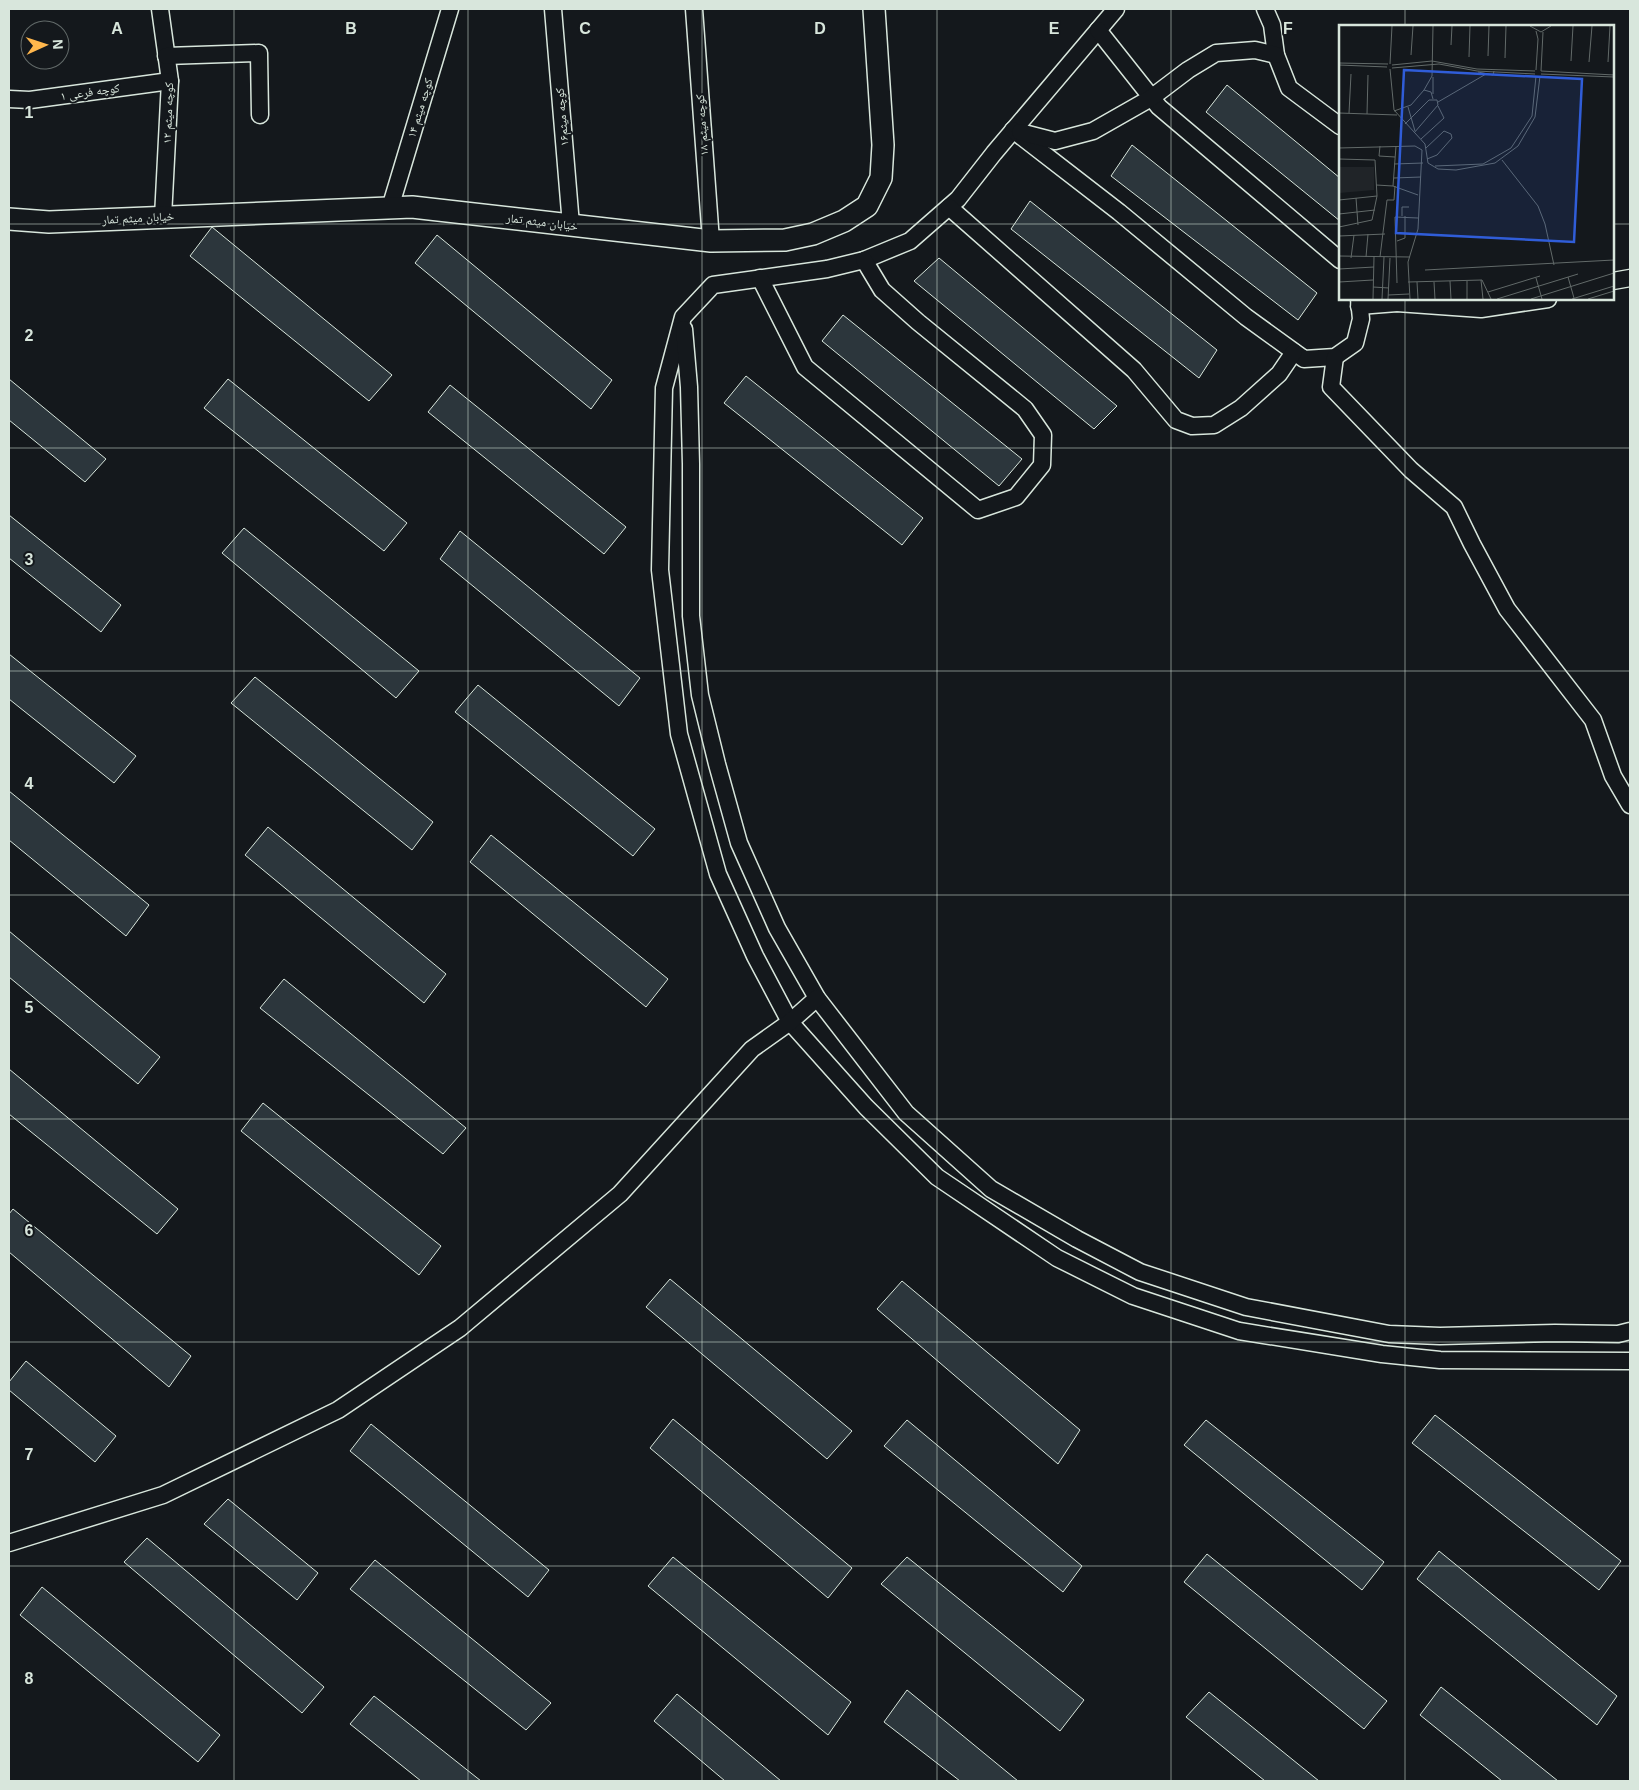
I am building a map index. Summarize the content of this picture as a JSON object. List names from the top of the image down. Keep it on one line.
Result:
{"streets":{"street":["کوچه فرعی ۱","کوچه میثم ۱۴","کوچه میثم ۱۲","کوچه میثم۱۶","کوچه میثم ۱۸","خیابان میثم تمار"]},"crossings":[["کوچه فرعی ۱","کوچه میثم ۱۲"],["کوچه میثم ۱۴","خیابان میثم تمار"],["کوچه میثم ۱۲","خیابان میثم تمار"],["کوچه میثم۱۶","خیابان میثم تمار"],["کوچه میثم ۱۸","خیابان میثم تمار"]],"north":"right","grid":{"columns":["A","B","C","D","E","F"],"rows":["1","2","3","4","5","6","7","8"]}}
